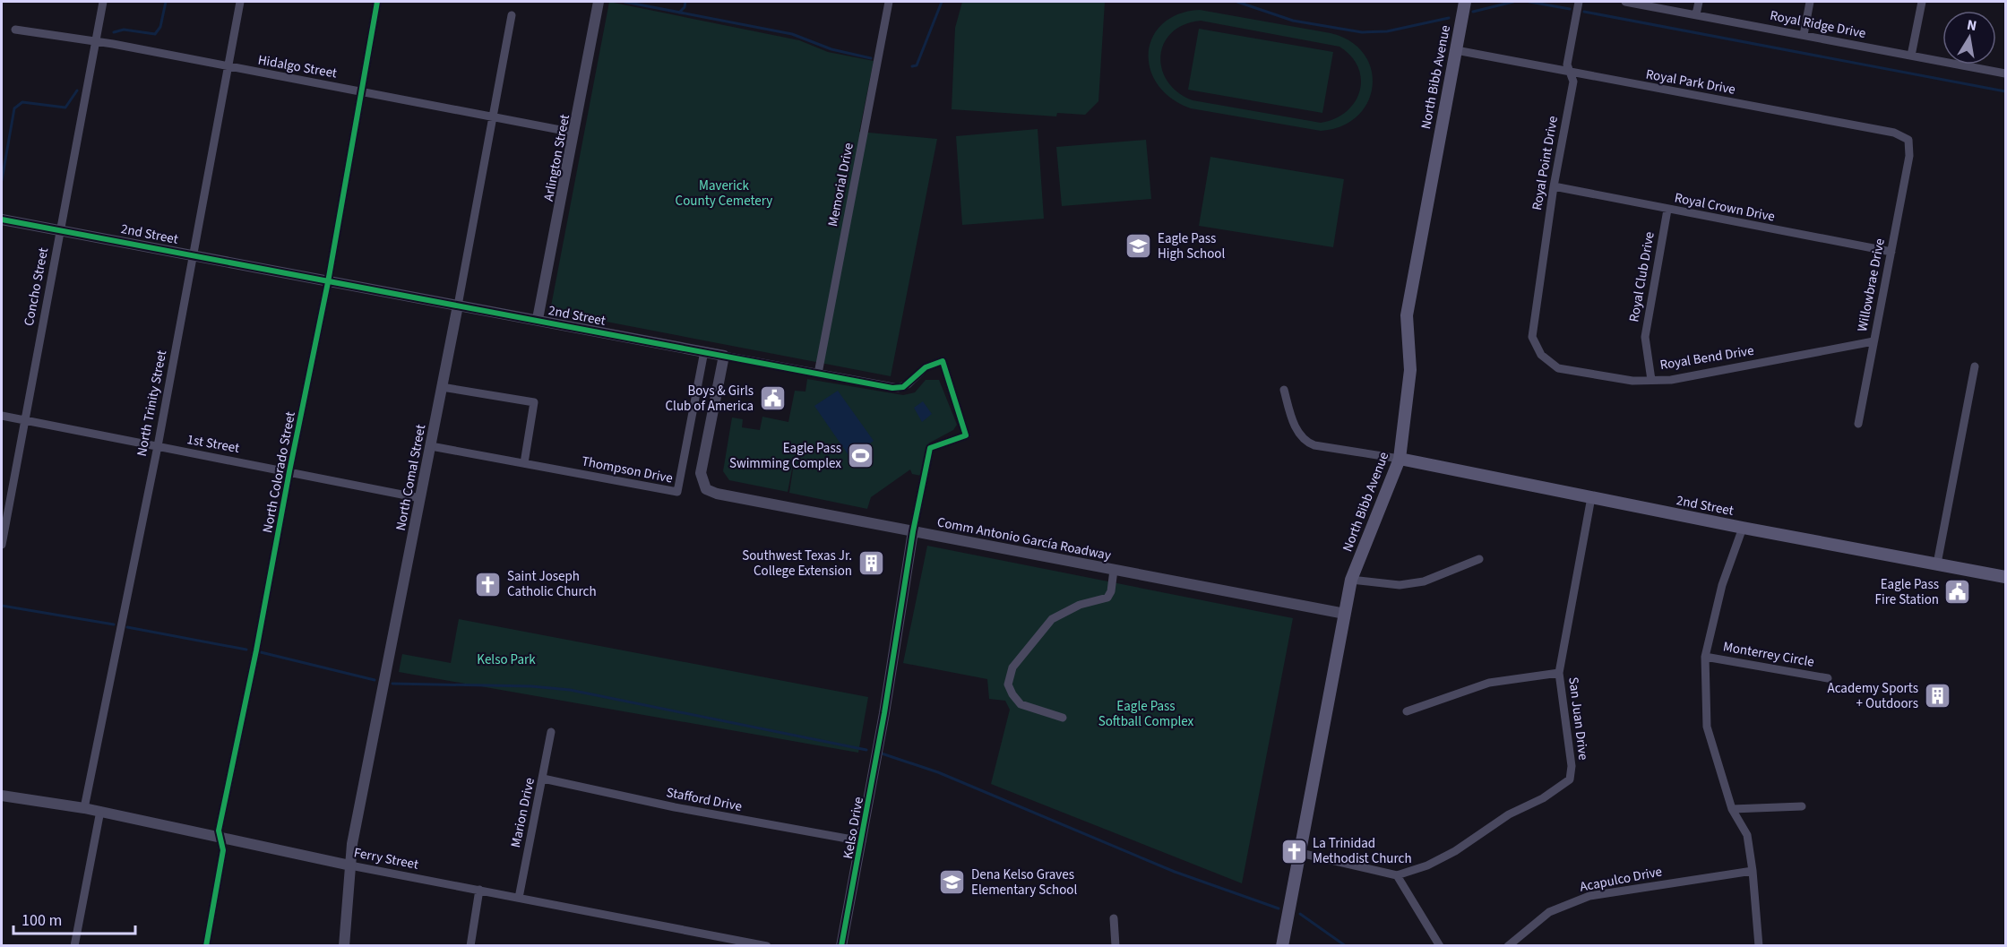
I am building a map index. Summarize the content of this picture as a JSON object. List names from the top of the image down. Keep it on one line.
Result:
{"streets":{"main road":["North Bibb Avenue","2nd Street"],"street":["Royal Ridge Drive","Hidalgo Street","Royal Park Drive","Arlington Street","Royal Point Drive","Memorial Drive","Royal Crown Drive","Royal Club Drive","Willowbrae Drive","Concho Street","Royal Bend Drive","North Trinity Street","1st Street","Thompson Drive","North Colorado Street","North Comal Street","Comm Antonio García Roadway","Monterrey Circle","San Juan Drive","Stafford Drive","Marion Drive","Kelso Drive","Ferry Street","Acapulco Drive"]},"crossings":[["Hidalgo Street","Arlington Street"],["Hidalgo Street","Concho Street"],["Hidalgo Street","North Trinity Street"],["Hidalgo Street","North Colorado Street"],["Hidalgo Street","North Comal Street"],["North Bibb Avenue","Royal Park Drive"],["North Bibb Avenue","2nd Street"],["North Bibb Avenue","Comm Antonio García Roadway"],["Royal Park Drive","Royal Point Drive"],["Royal Park Drive","Willowbrae Drive"],["Arlington Street","2nd Street"],["Royal Point Drive","Royal Crown Drive"],["Royal Point Drive","Royal Bend Drive"],["Memorial Drive","2nd Street"],["Royal Crown Drive","Royal Club Drive"],["Royal Crown Drive","Willowbrae Drive"],["2nd Street","Concho Street"],["2nd Street","North Trinity Street"],["2nd Street","Thompson Drive"],["2nd Street","North Colorado Street"],["2nd Street","North Comal Street"],["2nd Street","Comm Antonio García Roadway"],["2nd Street","San Juan Drive"],["2nd Street","Kelso Drive"],["Royal Club Drive","Royal Bend Drive"],["Willowbrae Drive","Royal Bend Drive"],["Concho Street","1st Street"],["North Trinity Street","1st Street"],["North Trinity Street","Ferry Street"],["1st Street","North Colorado Street"],["1st Street","North Comal Street"],["Thompson Drive","North Comal Street"],["North Colorado Street","Ferry Street"],["North Comal Street","Ferry Street"],["Comm Antonio García Roadway","Kelso Drive"],["Stafford Drive","Marion Drive"],["Stafford Drive","Kelso Drive"],["Marion Drive","Ferry Street"]],"parks":["Maverick County Cemetery","Kelso Park","Eagle Pass Softball Complex"],"places":{"school or university":["Eagle Pass High School","Dena Kelso Graves Elementary School"],"public building":["Boys & Girls Club of America","Eagle Pass Fire Station"],"sports":["Eagle Pass Swimming Complex"],"building":["Southwest Texas Jr. College Extension","Academy Sports + Outdoors"],"church":["Saint Joseph Catholic Church","La Trinidad Methodist Church"]},"scale_bar":"100 m","north":"top"}
